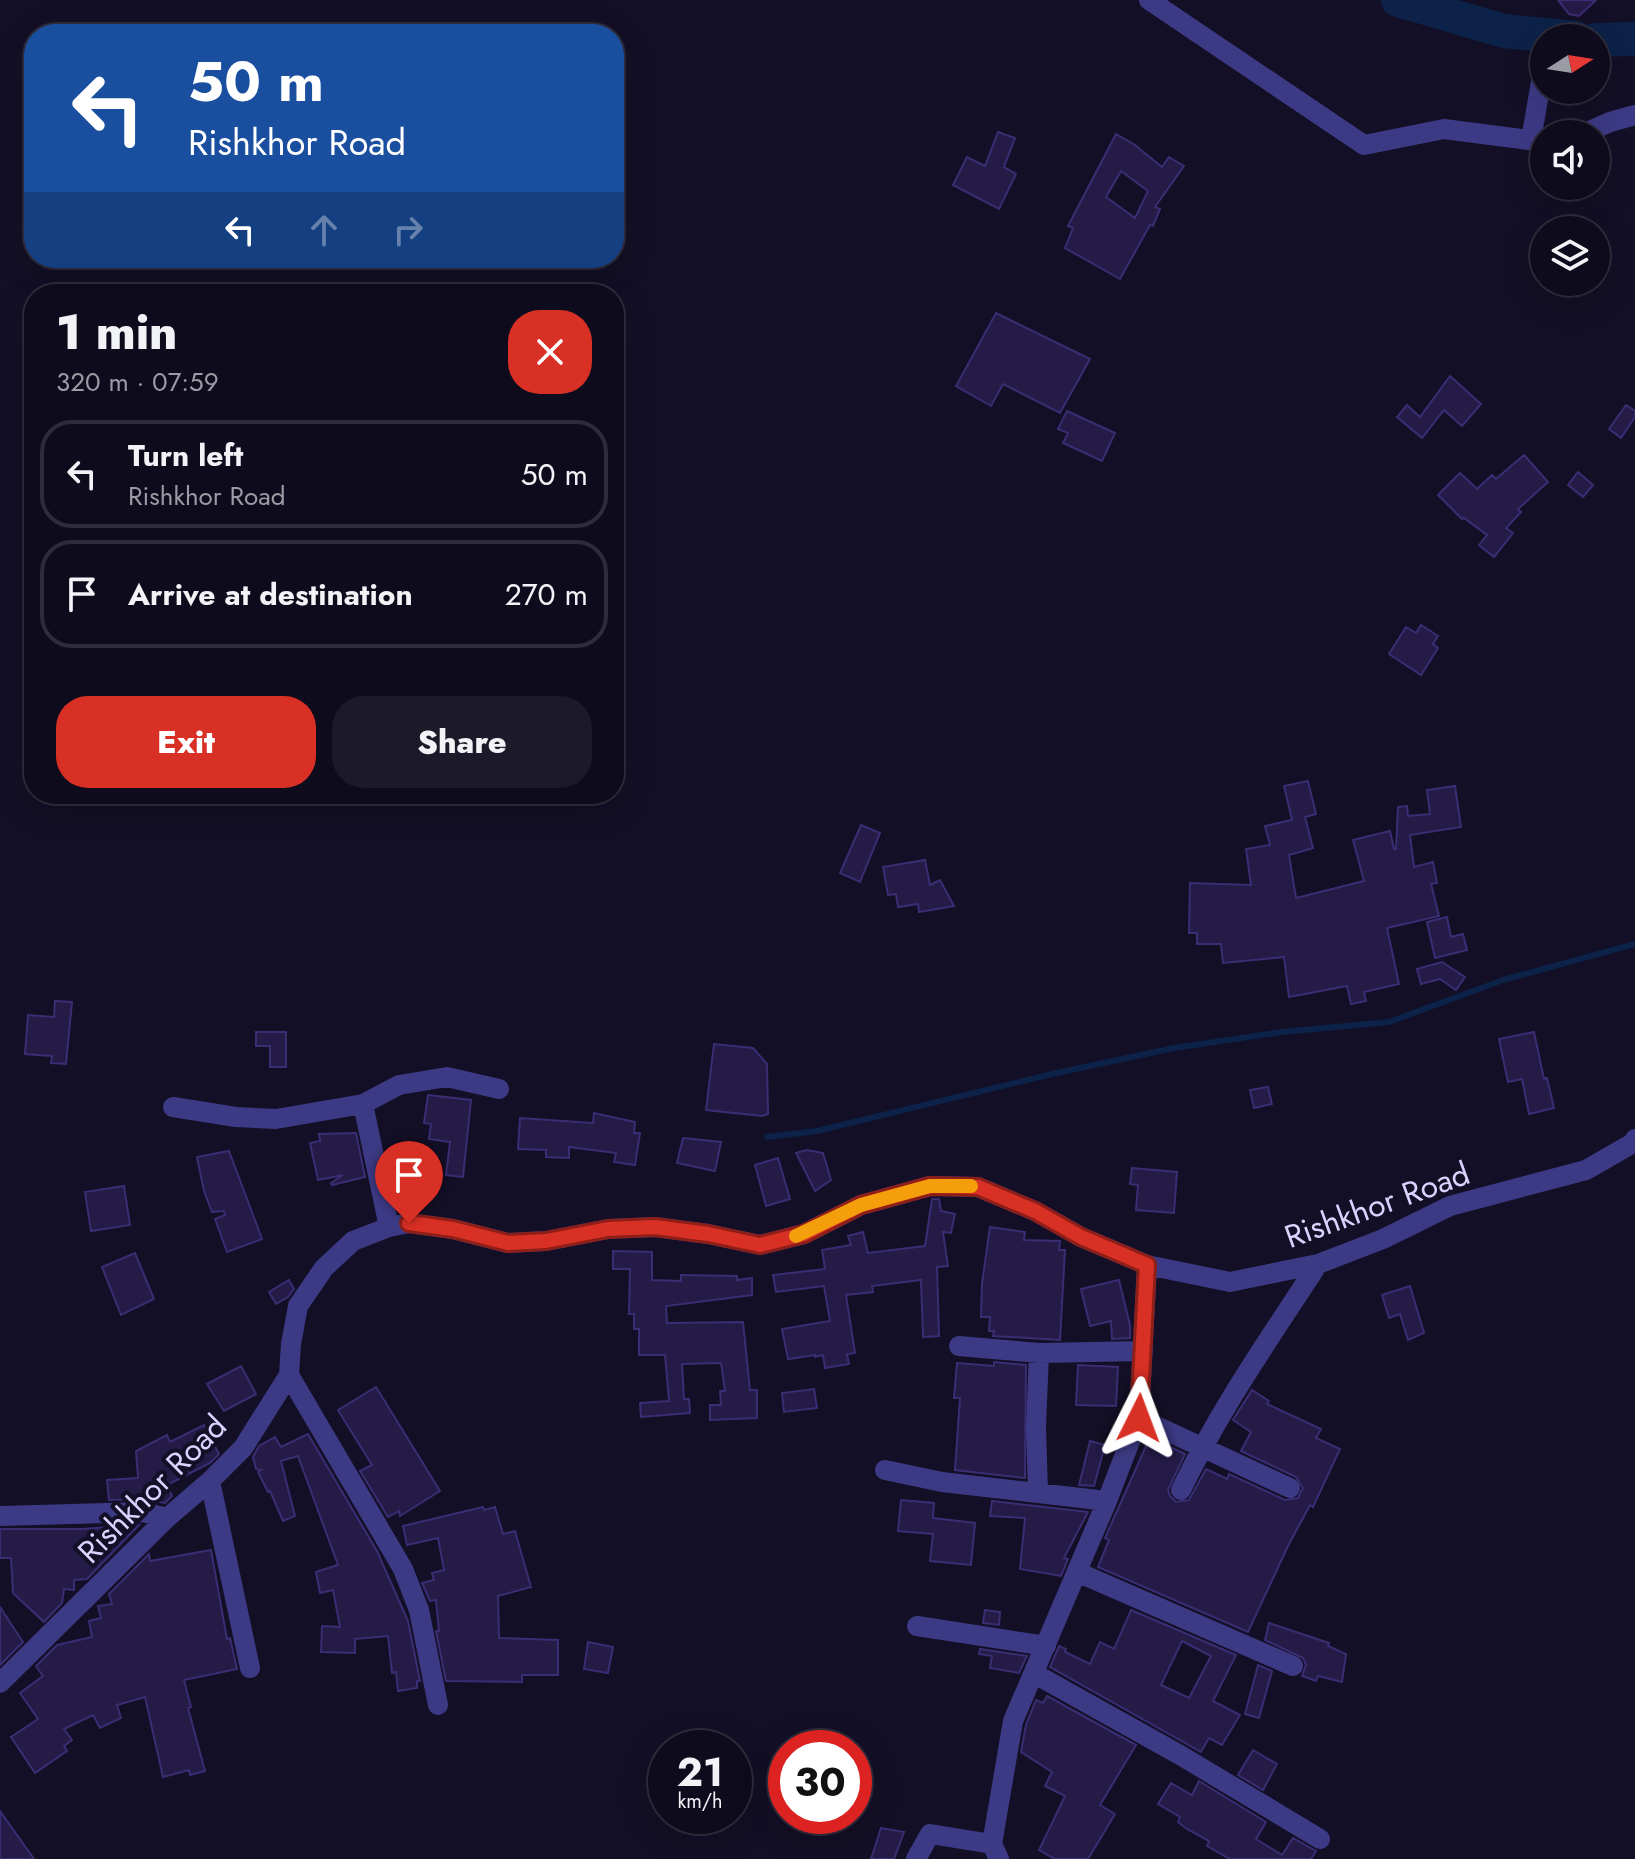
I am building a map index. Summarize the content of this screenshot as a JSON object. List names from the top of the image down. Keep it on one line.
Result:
{"streets":{"street":["Rishkhor Road"]},"north":"right","page":{"turn":["50 m","Rishkhor Road"],"heading":["1 min","320 m · 07:59"],"list":[{"name":"Turn left","note":"Rishkhor Road","value":"50 m"},{"name":"Arrive at destination","value":"270 m"}],"buttons":["Exit","Share"],"speed":"21 km/h","limit":"30"}}
